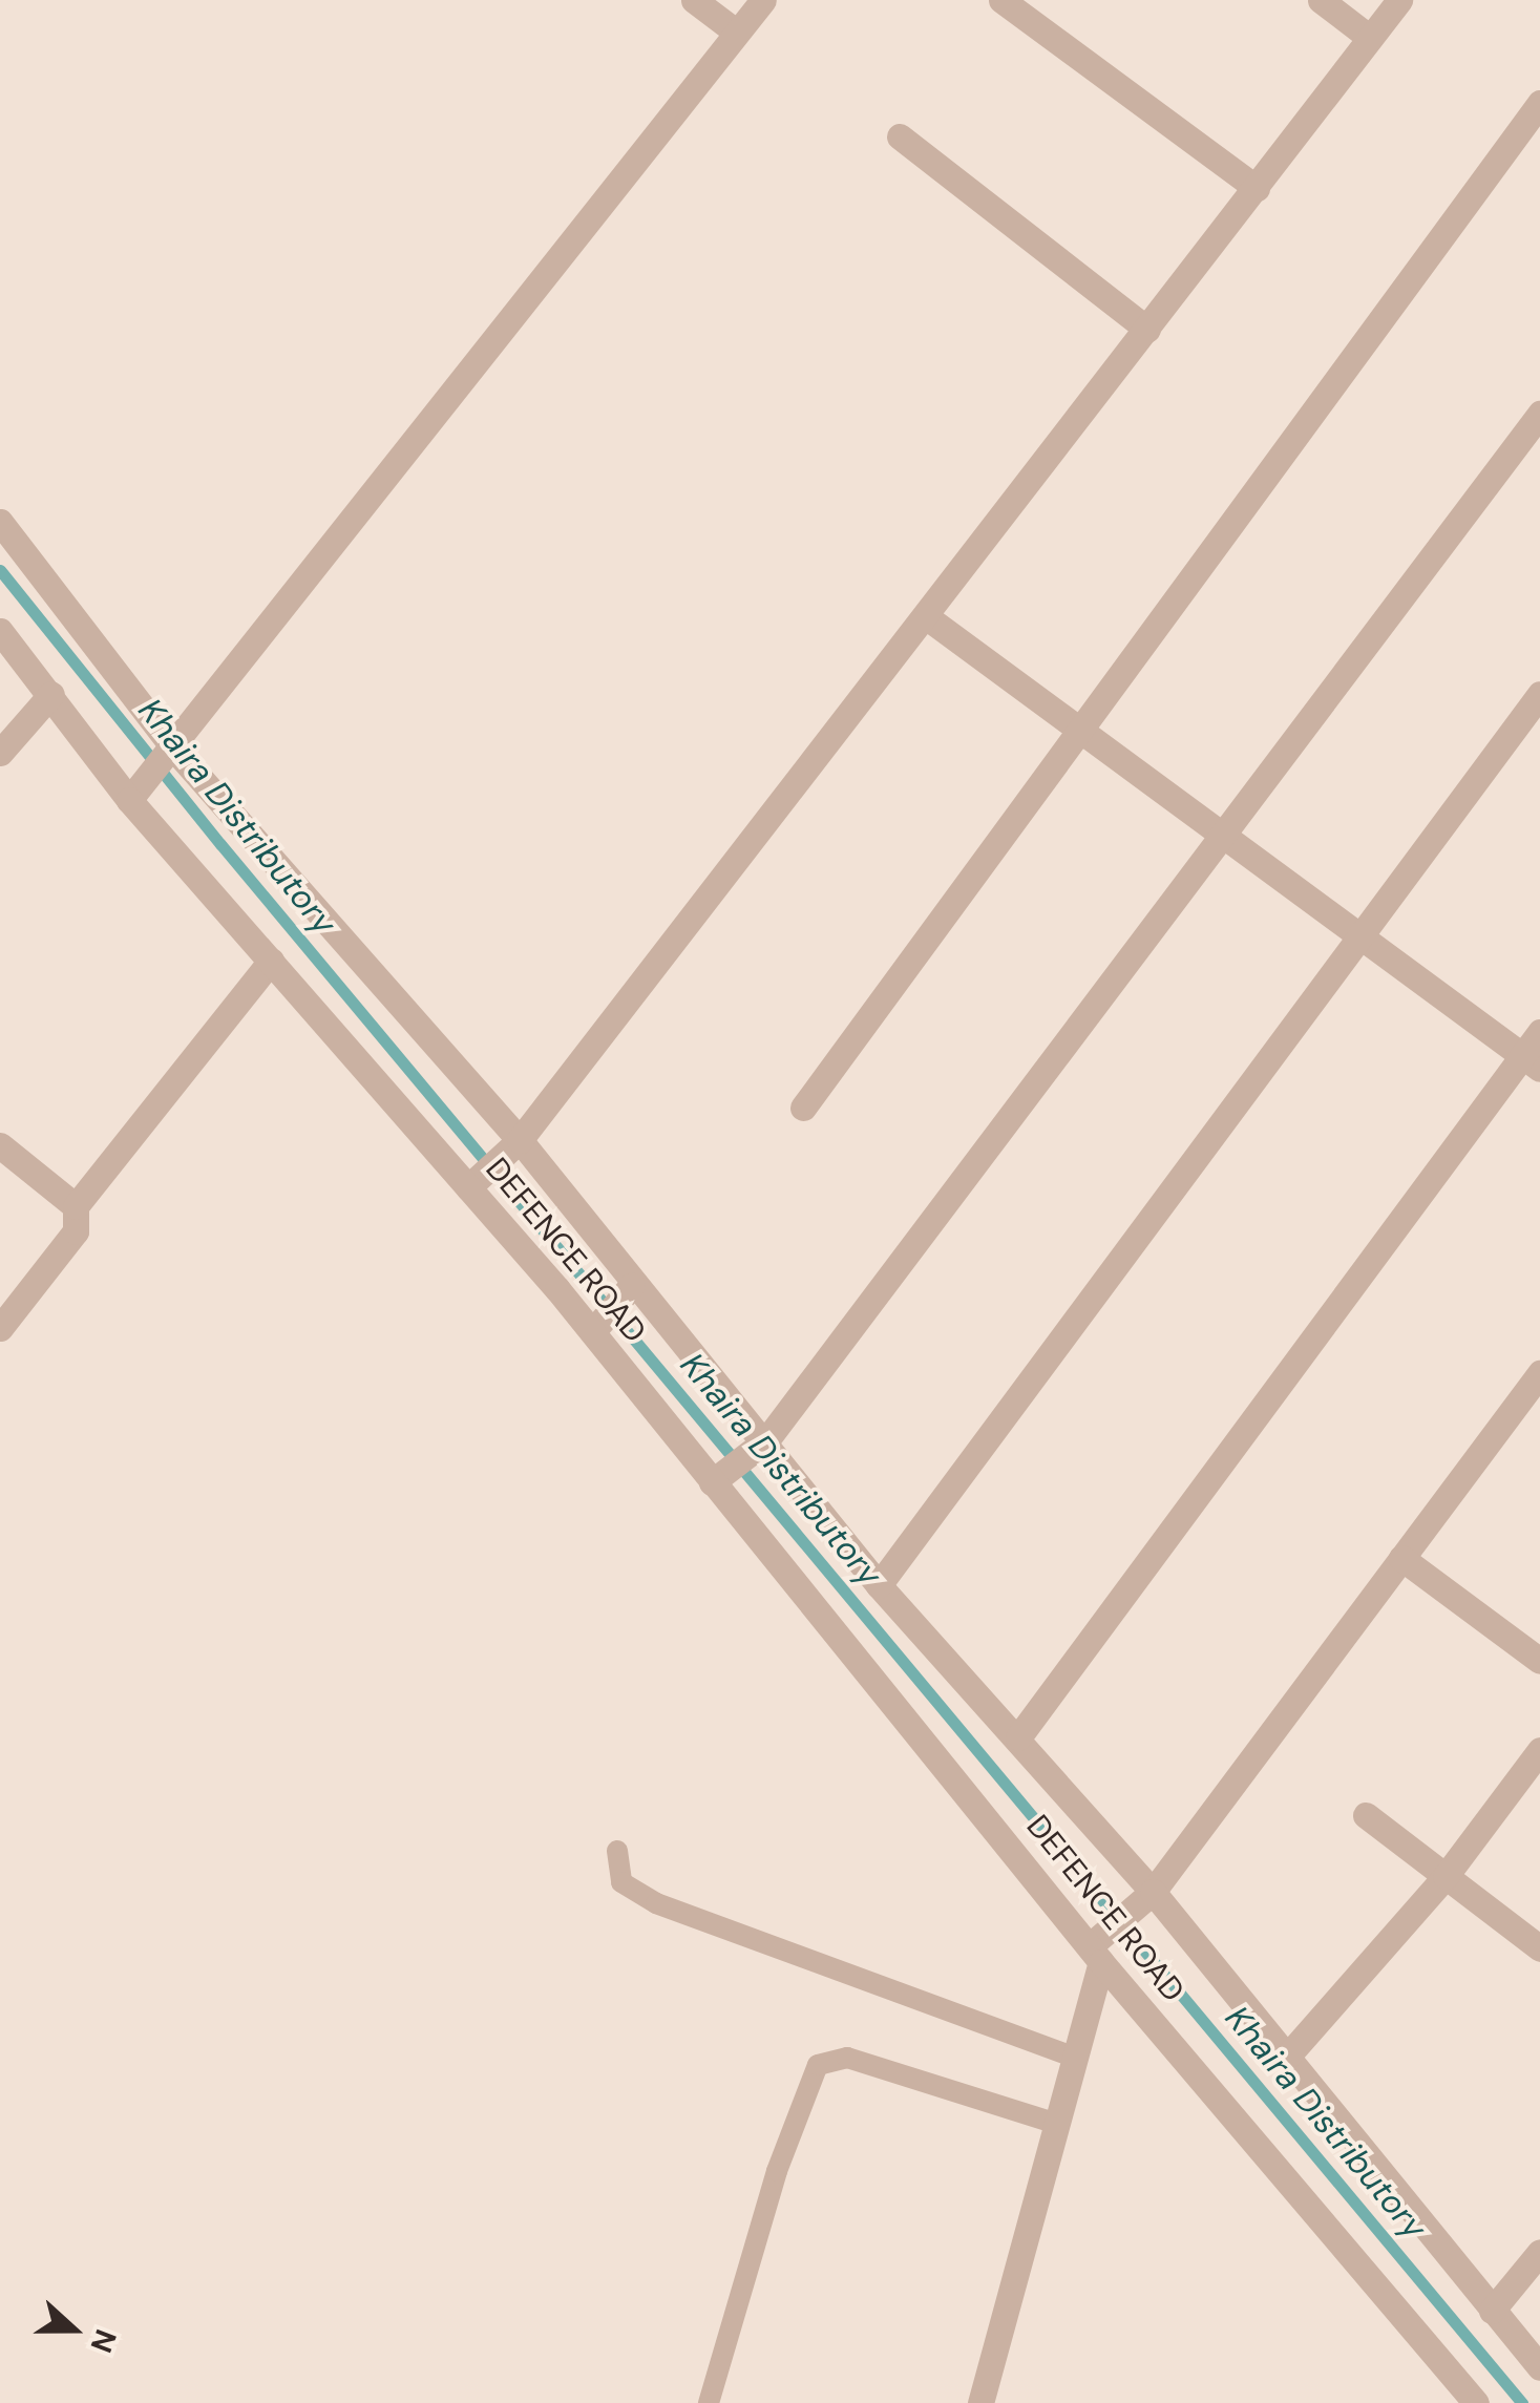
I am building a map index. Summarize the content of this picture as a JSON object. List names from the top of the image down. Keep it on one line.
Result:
{"streets":{"street":["DEFENCE ROAD"]},"water":["Khaira Distributory"],"north":"right"}
